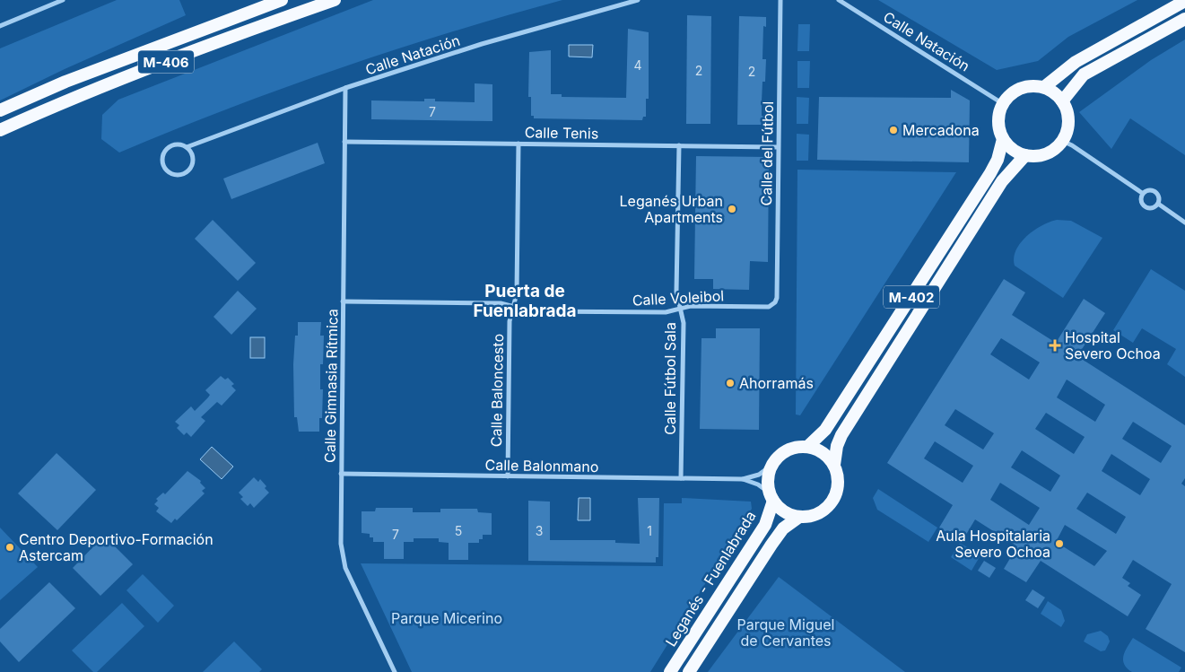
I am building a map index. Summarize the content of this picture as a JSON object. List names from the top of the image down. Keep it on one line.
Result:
{"streets":{"highway":["M-406","M-402","Leganés - Fuenlabrada"],"street":["Calle Natación","Calle Tenis","Calle del Fútbol","Calle Voleibol","Calle Fútbol Sala","Calle Gimnasia Rítmica","Calle Baloncesto","Calle Balonmano"]},"crossings":[["Calle Natación","M-402"],["Calle Natación","Calle Gimnasia Rítmica"],["Calle Tenis","Calle del Fútbol"],["Calle Tenis","Calle Fútbol Sala"],["Calle Tenis","Calle Gimnasia Rítmica"],["Calle Tenis","Calle Baloncesto"],["Calle del Fútbol","Calle Voleibol"],["M-402","Calle Balonmano"],["M-402","Leganés - Fuenlabrada"],["Calle Voleibol","Calle Fútbol Sala"],["Calle Voleibol","Calle Gimnasia Rítmica"],["Calle Voleibol","Calle Baloncesto"],["Calle Fútbol Sala","Calle Balonmano"],["Calle Gimnasia Rítmica","Calle Balonmano"],["Calle Baloncesto","Calle Balonmano"],["Calle Balonmano","Leganés - Fuenlabrada"]],"districts":["Puerta de Fuenlabrada"],"parks":["Parque Micerino","Parque Miguel de Cervantes"],"places":{"other":["Mercadona","Leganés Urban Apartments","Ahorramás","Aula Hospitalaria Severo Ochoa","Centro Deportivo-Formación Astercam"],"health":["Hospital Severo Ochoa"]},"house_numbers":["4","2","2","7","5","3","1","7"]}
